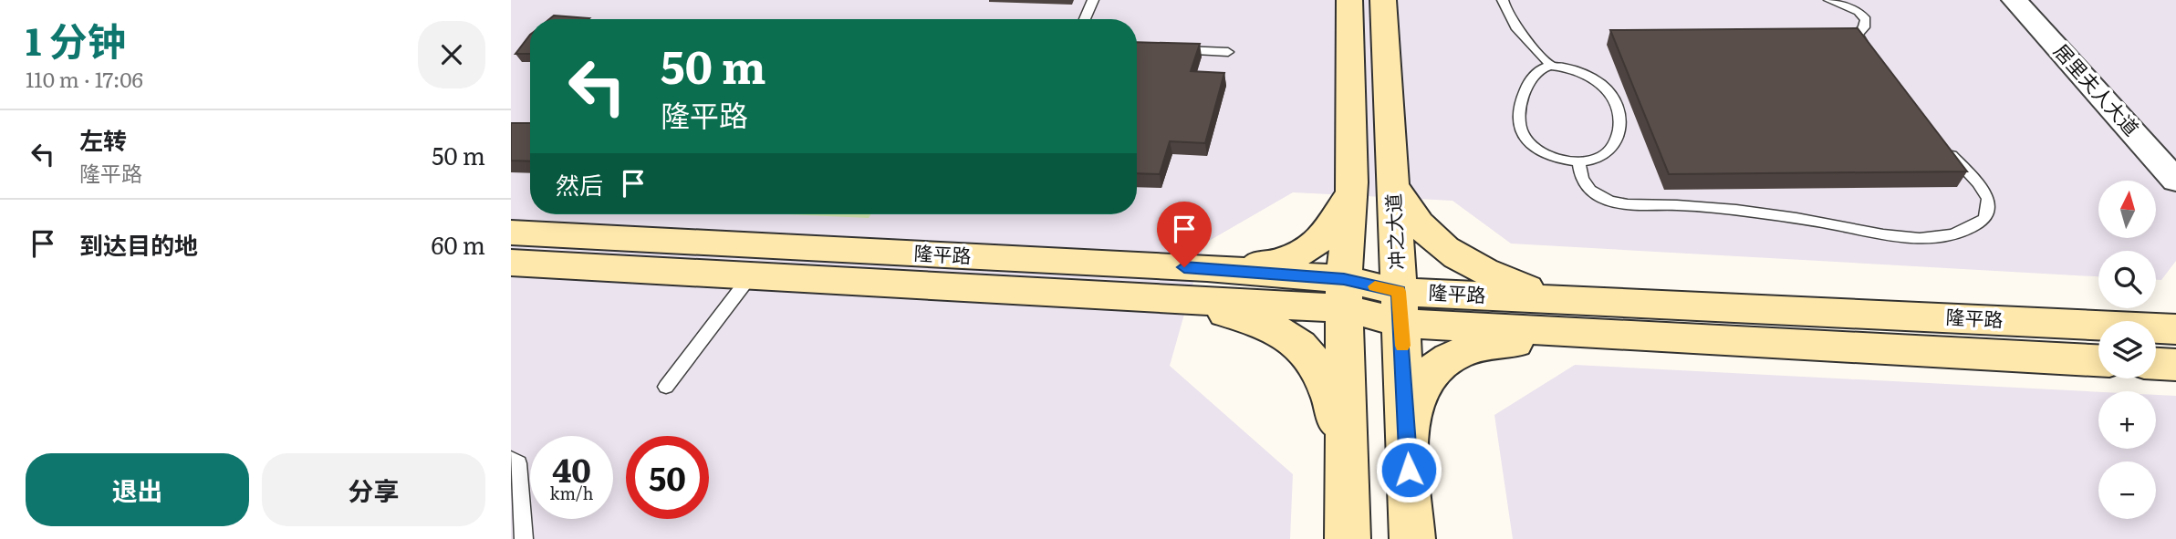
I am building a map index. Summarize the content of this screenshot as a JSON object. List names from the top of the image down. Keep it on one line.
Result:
{"streets":{"main road":["冲之大道","隆平路"],"street":["居里夫人大道"]},"crossings":[["冲之大道","隆平路"]],"north":"top","page":{"heading":["1 分钟","110 m · 17:06"],"turn":["50 m","隆平路"],"list":[{"name":"左转","note":"隆平路","value":"50 m"},{"name":"到达目的地","value":"60 m"}],"then":"然后","map_buttons":["+","−"],"speed":"40 km/h","limit":"50","buttons":["退出","分享"]}}
